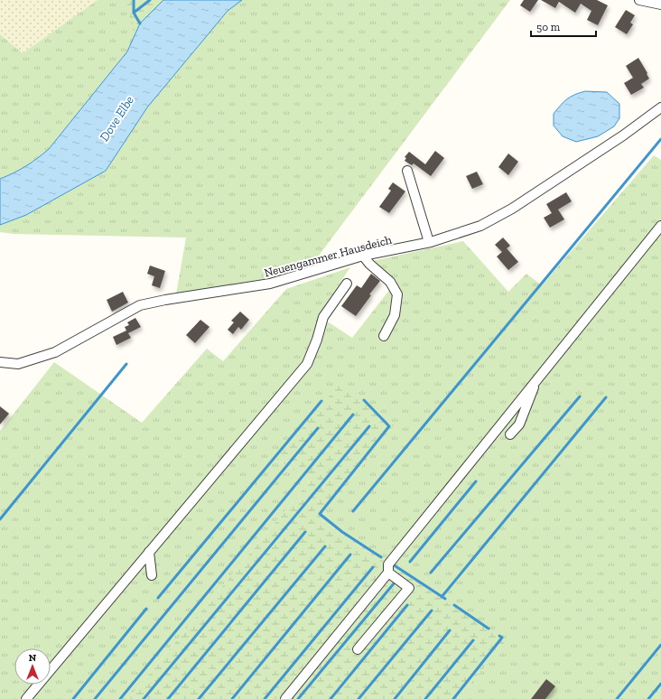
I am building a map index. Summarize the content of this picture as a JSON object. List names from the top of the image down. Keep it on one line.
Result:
{"streets":{"street":["Neuengammer Hausdeich"]},"water":["Dove Elbe"],"scale_bar":"50 m","north":"top"}
